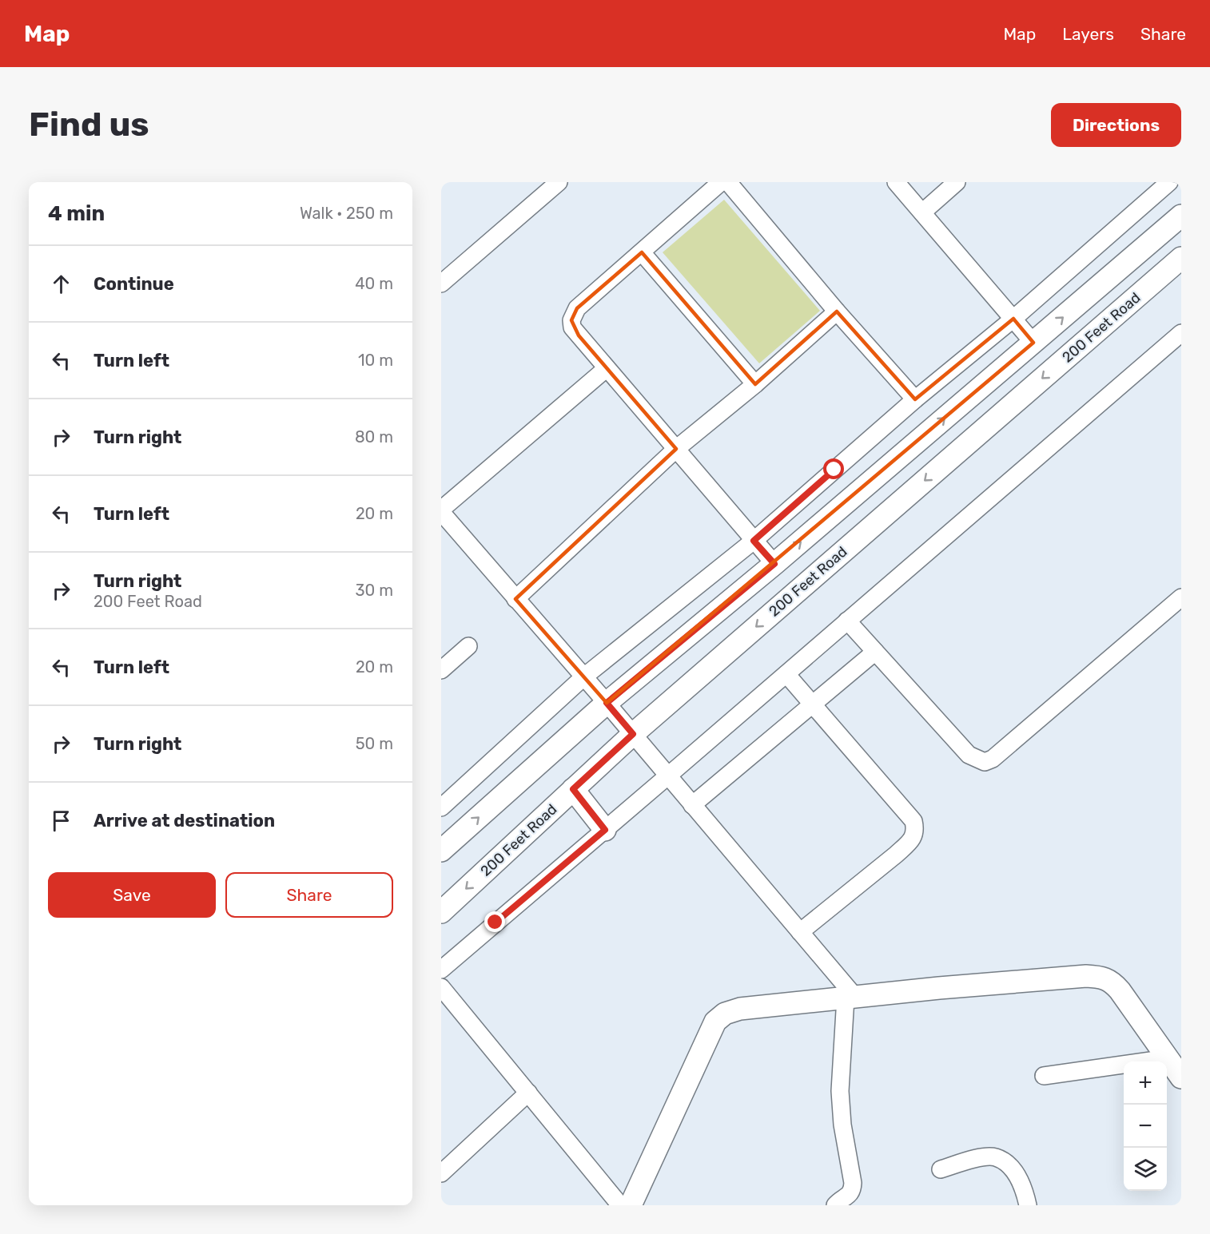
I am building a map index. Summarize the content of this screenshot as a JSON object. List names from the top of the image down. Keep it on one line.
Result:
{"streets":{"street":["200 Feet Road"]},"page":{"header":"Map","nav":["Map","Layers","Share"],"buttons":["Directions",["Save","Share"]],"title":"Find us","heading":["4 min","Walk · 250 m"],"list":[["Continue","40 m"],["Turn left","10 m"],["Turn right","80 m"],["Turn left","20 m"],["Turn right","200 Feet Road","30 m"],["Turn left","20 m"],["Turn right","50 m"],"Arrive at destination"],"map_buttons":["+","−"]}}
